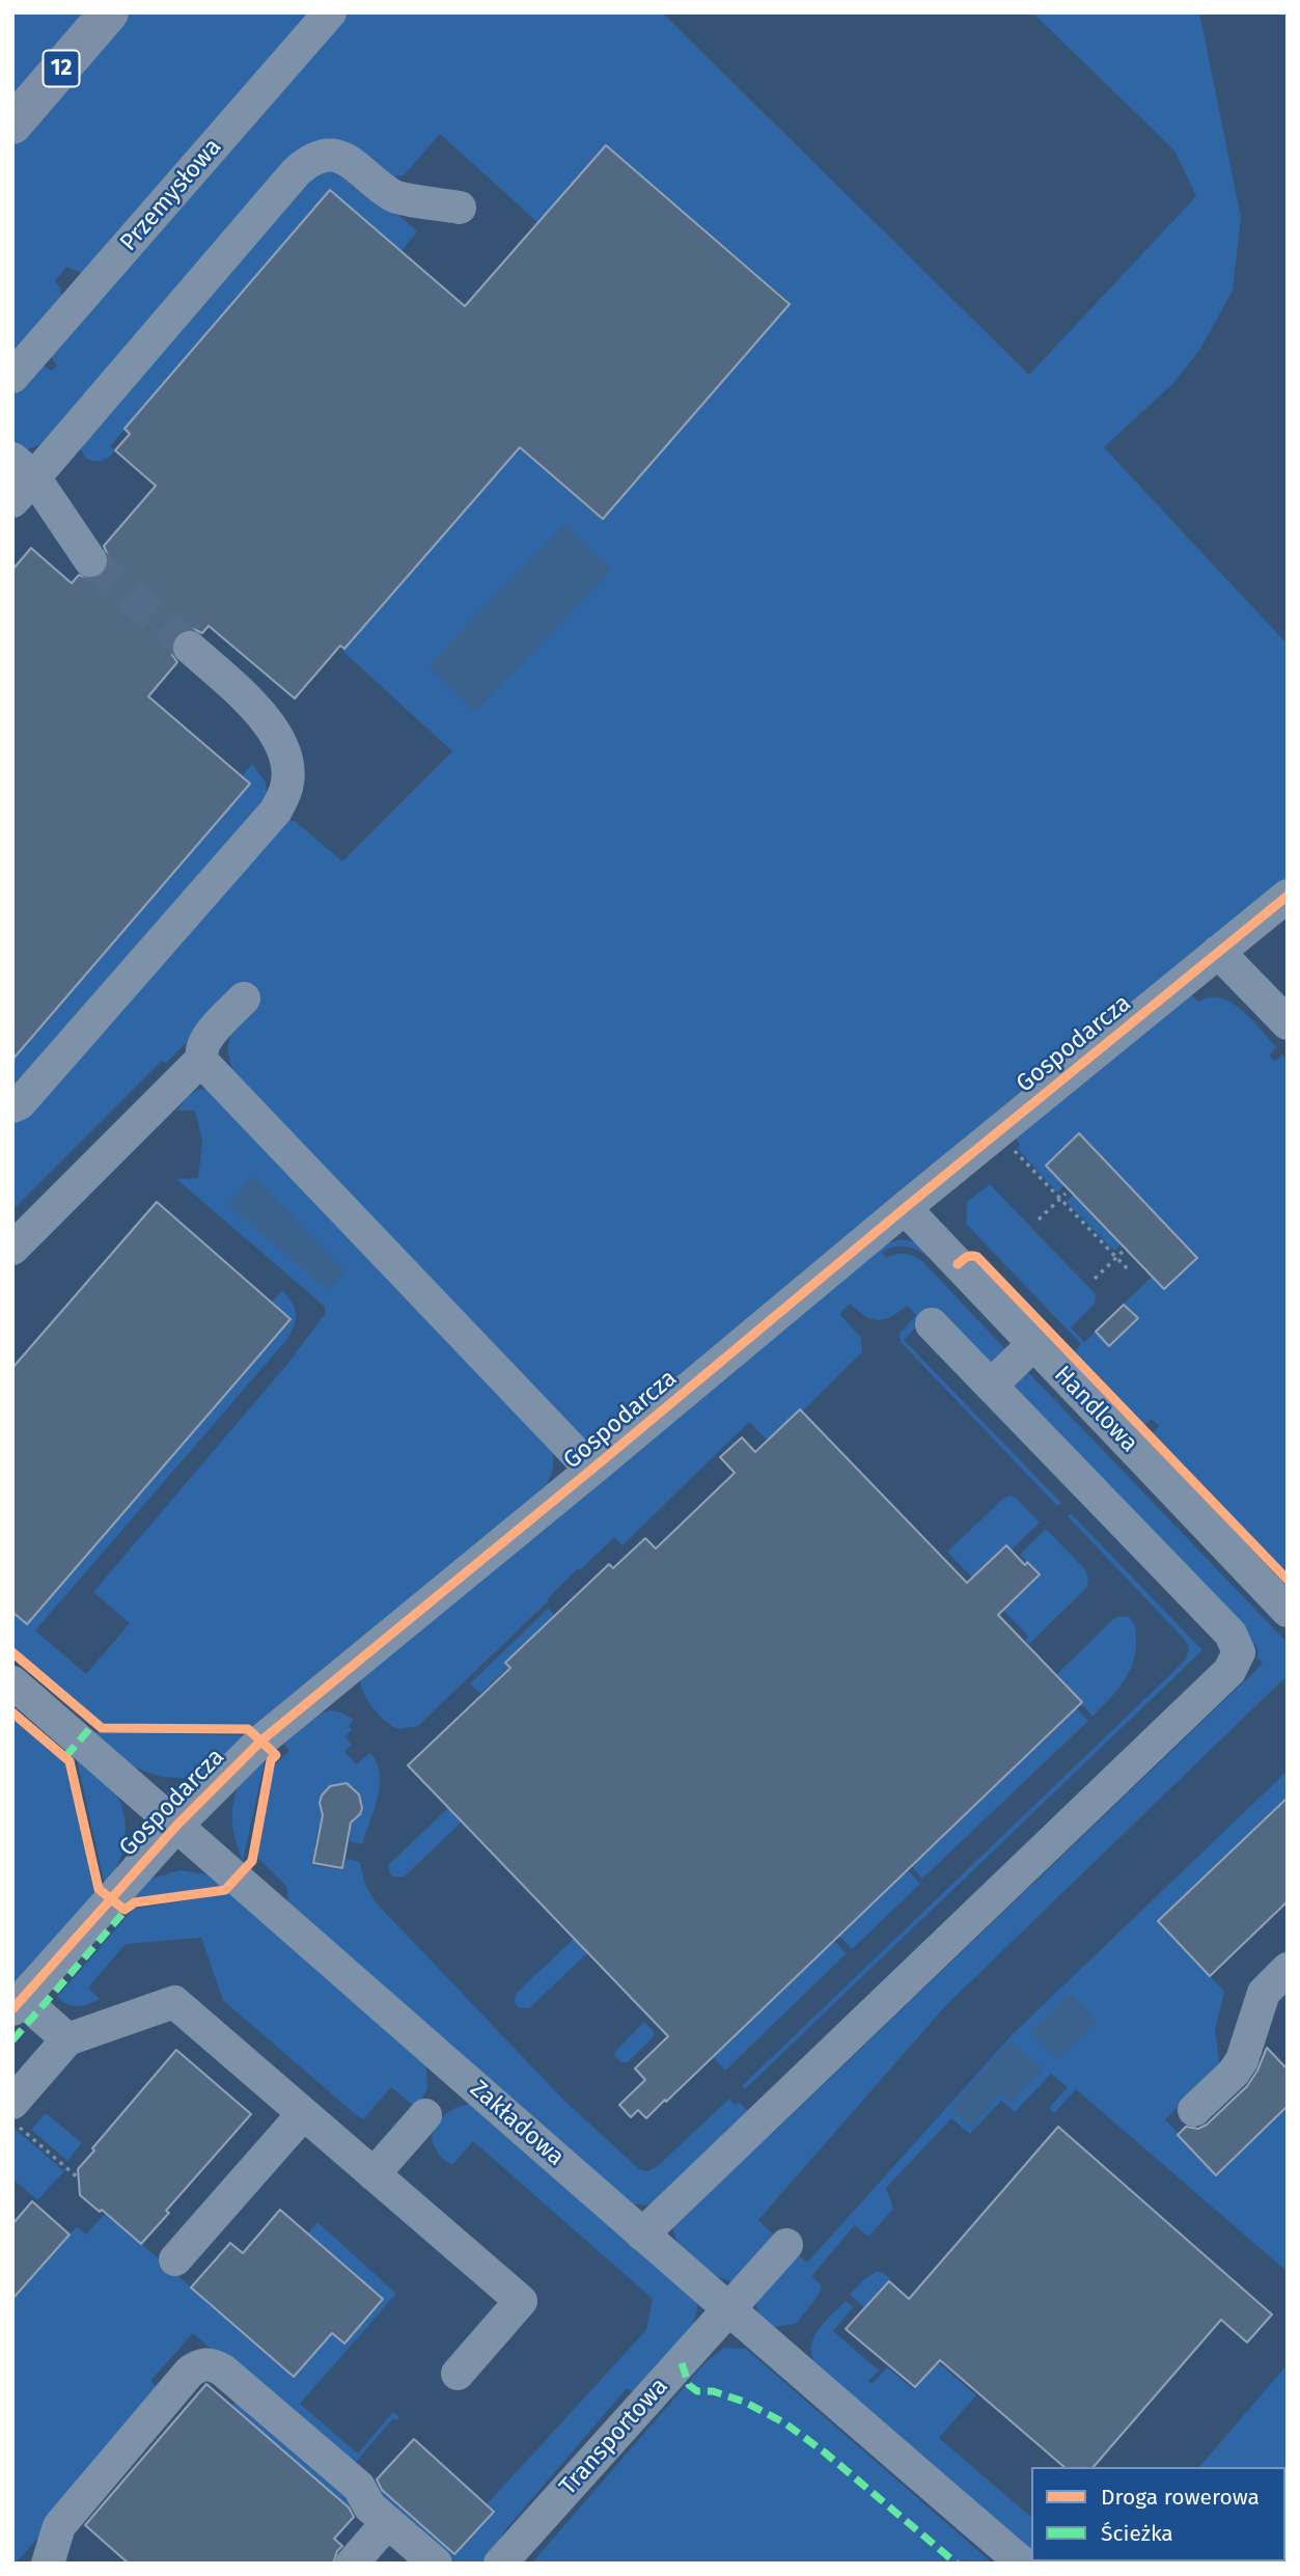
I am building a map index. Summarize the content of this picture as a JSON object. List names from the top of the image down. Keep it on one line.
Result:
{"streets":{"main road":["12"],"street":["Przemysłowa","Gospodarcza","Handlowa","Zakładowa","Transportowa"]},"crossings":[["Gospodarcza","Handlowa"],["Gospodarcza","Zakładowa"],["Zakładowa","Transportowa"]],"legend":["Droga rowerowa","Ścieżka"]}
